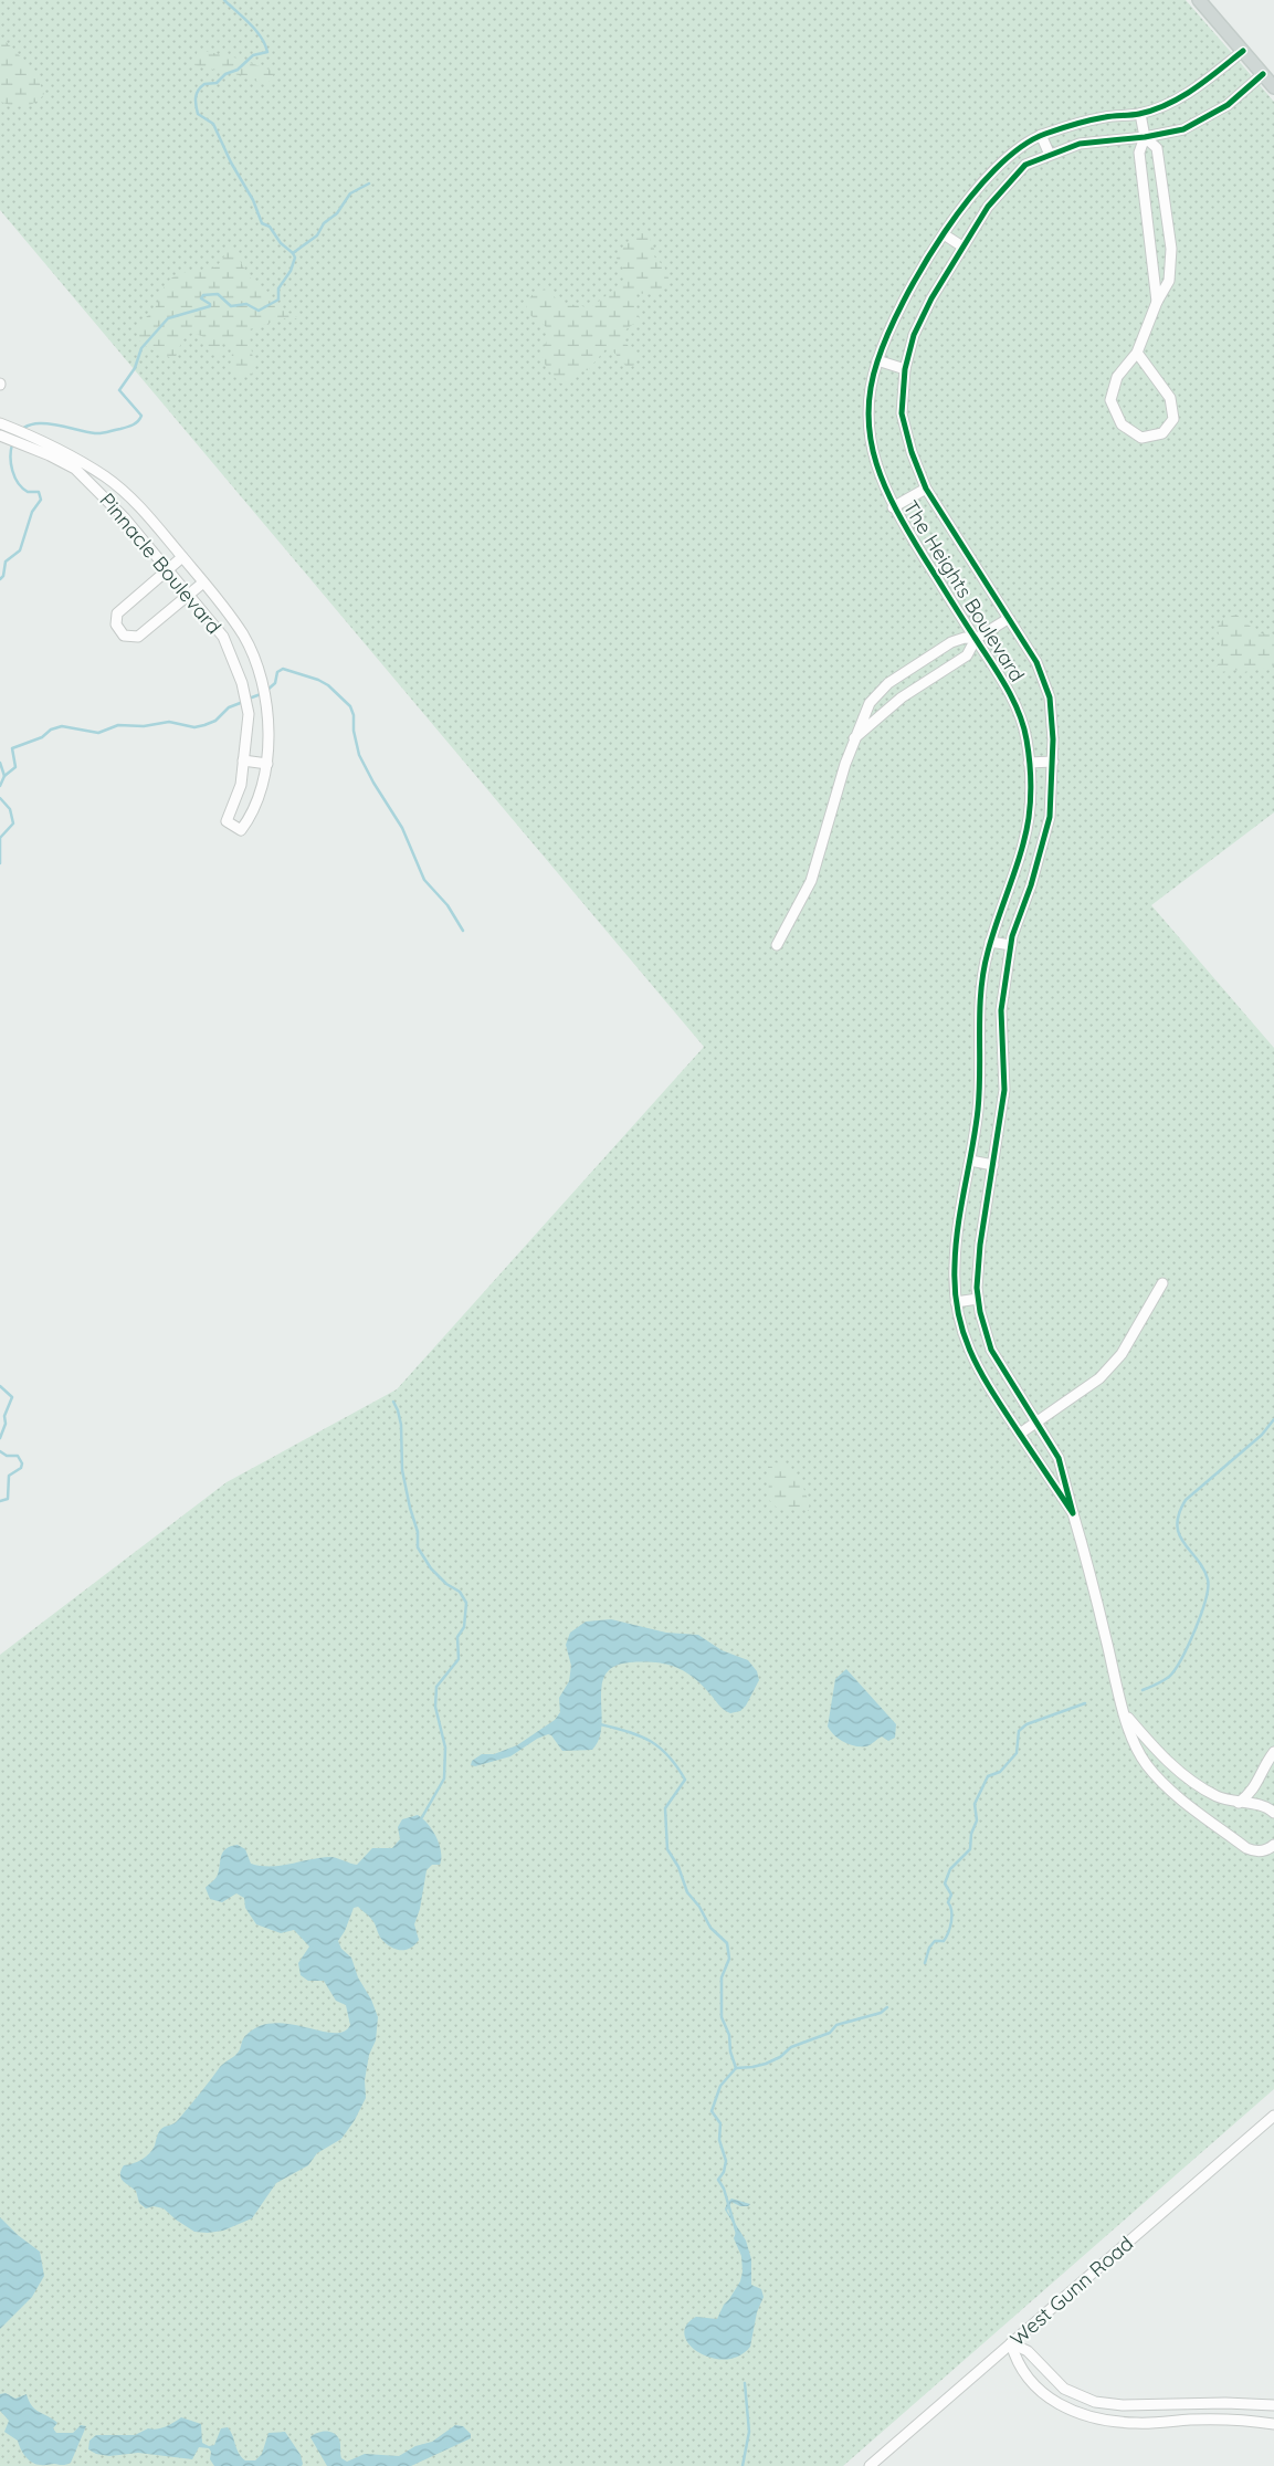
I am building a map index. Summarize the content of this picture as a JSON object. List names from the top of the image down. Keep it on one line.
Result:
{"streets":{"street":["Pinnacle Boulevard","The Heights Boulevard","West Gunn Road"]}}
